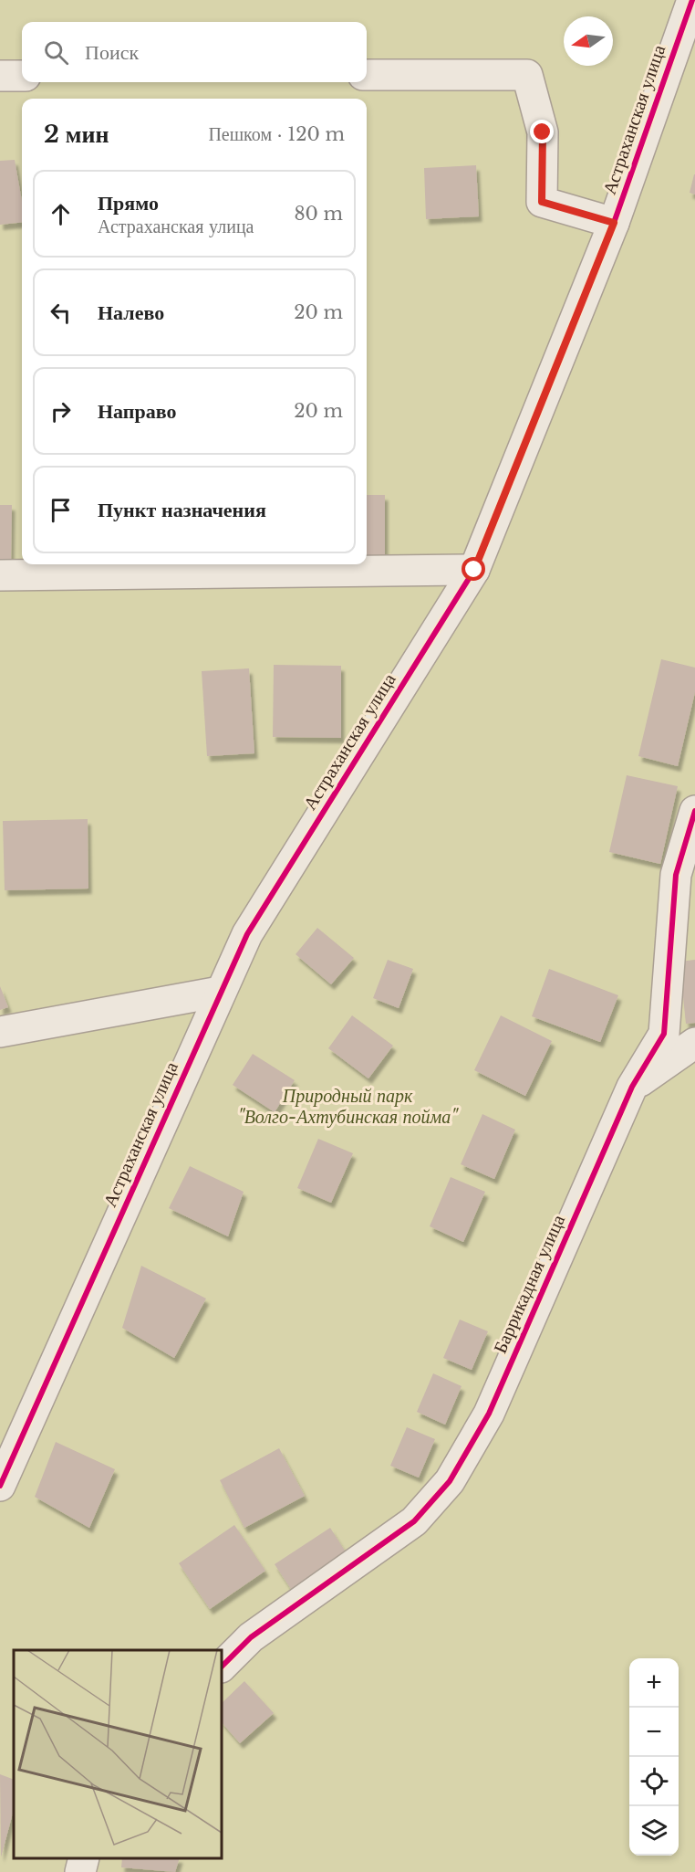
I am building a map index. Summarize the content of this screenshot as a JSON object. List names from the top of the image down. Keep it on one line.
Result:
{"streets":{"street":["Астраханская улица","Баррикадная улица"]},"parks":["Природный парк \"Волго-Ахтубинская пойма\""],"north":"left","page":{"search":"Поиск","heading":["2 мин","Пешком · 120 m"],"list":[["Прямо","Астраханская улица","80 m"],["Налево","20 m"],["Направо","20 m"],"Пункт назначения"],"map_buttons":["+","−"]}}
